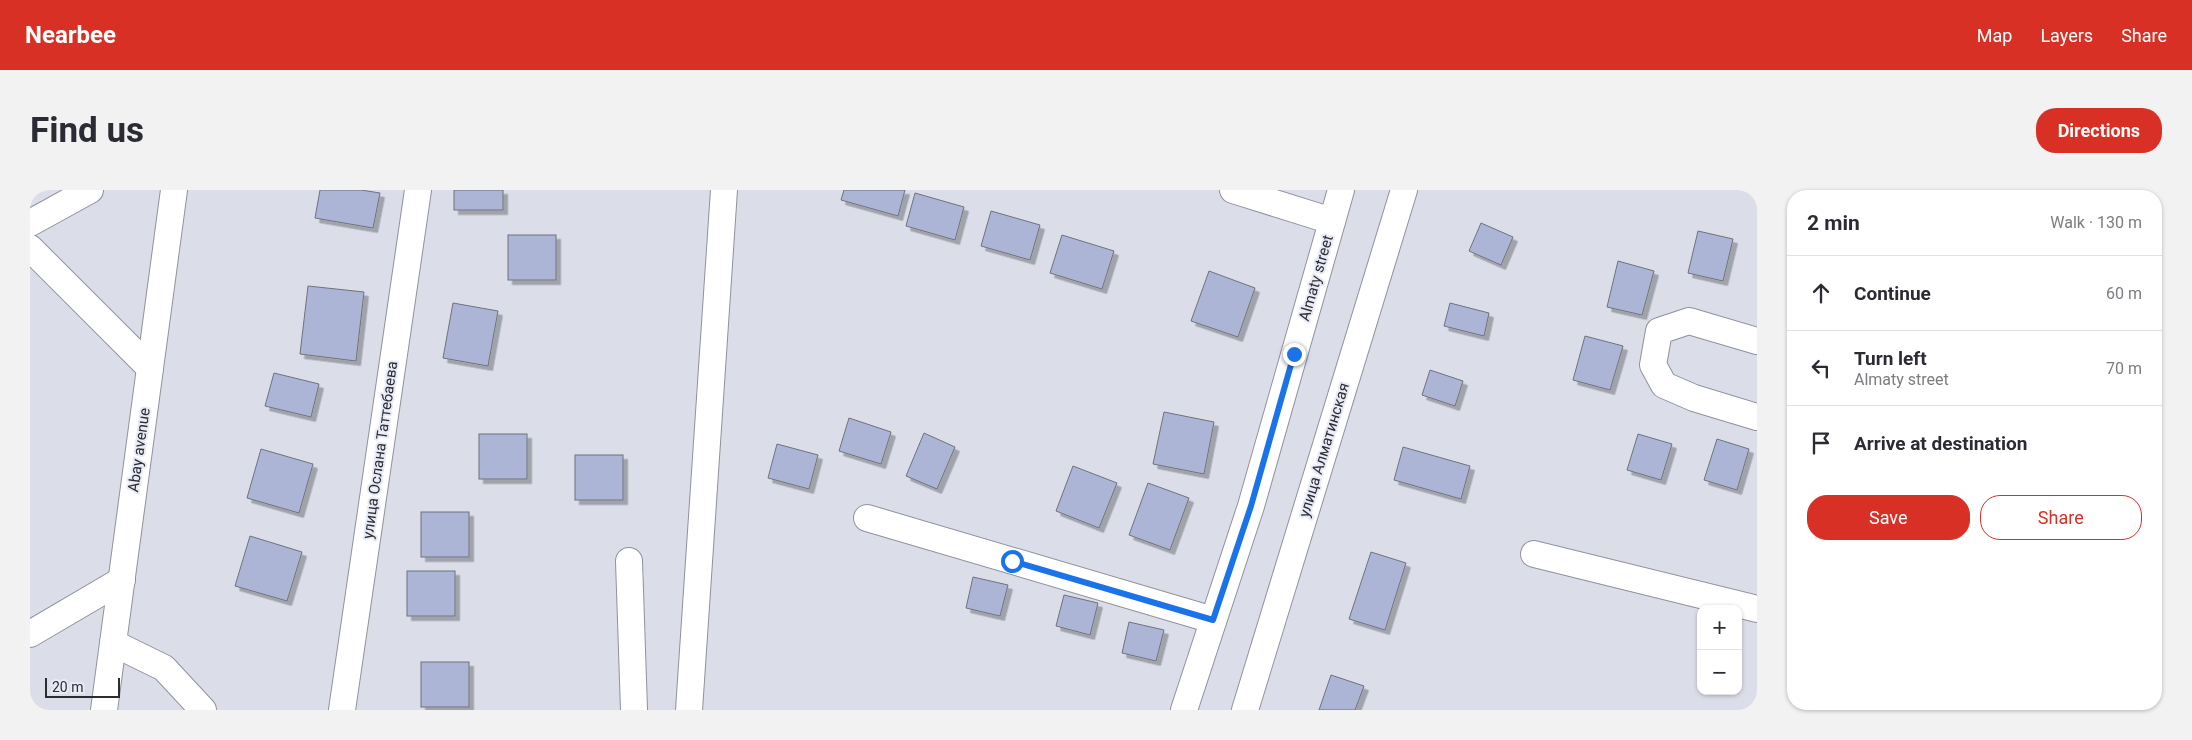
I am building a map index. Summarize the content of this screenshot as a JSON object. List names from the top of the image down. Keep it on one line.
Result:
{"streets":{"street":["Almaty street","Abay avenue","улица Ослана Таттебаева","улица Алматинская"]},"scale_bar":"20 m","page":{"header":"Nearbee","nav":["Map","Layers","Share"],"buttons":["Directions",["Save","Share"]],"title":"Find us","heading":["2 min","Walk · 130 m"],"list":[["Continue","60 m"],["Turn left","Almaty street","70 m"],"Arrive at destination"],"map_buttons":["+","−"],"scale":"20 m"}}
